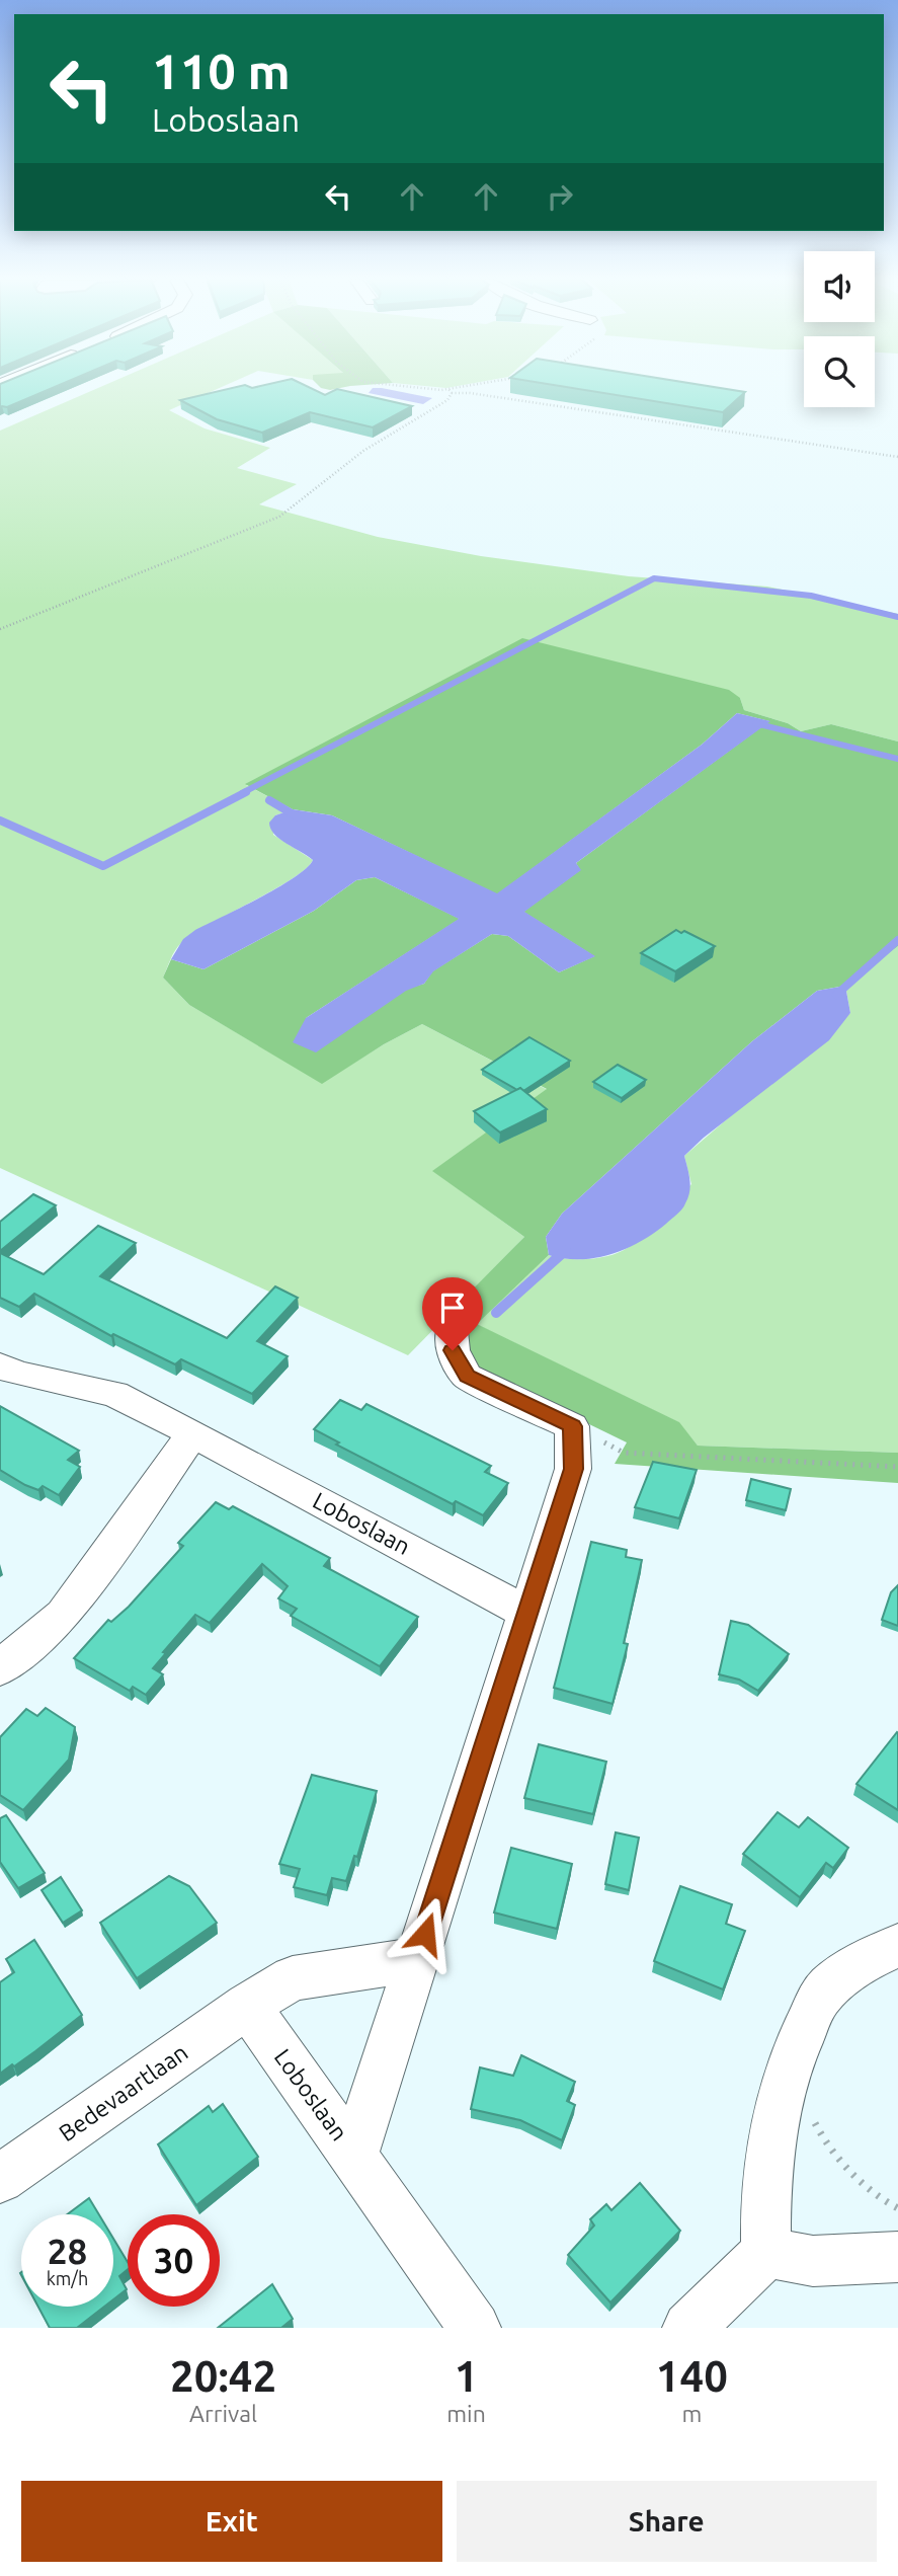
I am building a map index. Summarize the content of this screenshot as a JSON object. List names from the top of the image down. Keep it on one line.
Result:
{"streets":{"street":["Loboslaan","Bedevaartlaan"]},"crossings":[["Loboslaan","Bedevaartlaan"]],"page":{"turn":["110 m","Loboslaan"],"speed":"28 km/h","limit":"30","eta":["20:42","Arrival","1","min","140","m"],"buttons":["Exit","Share"]}}
